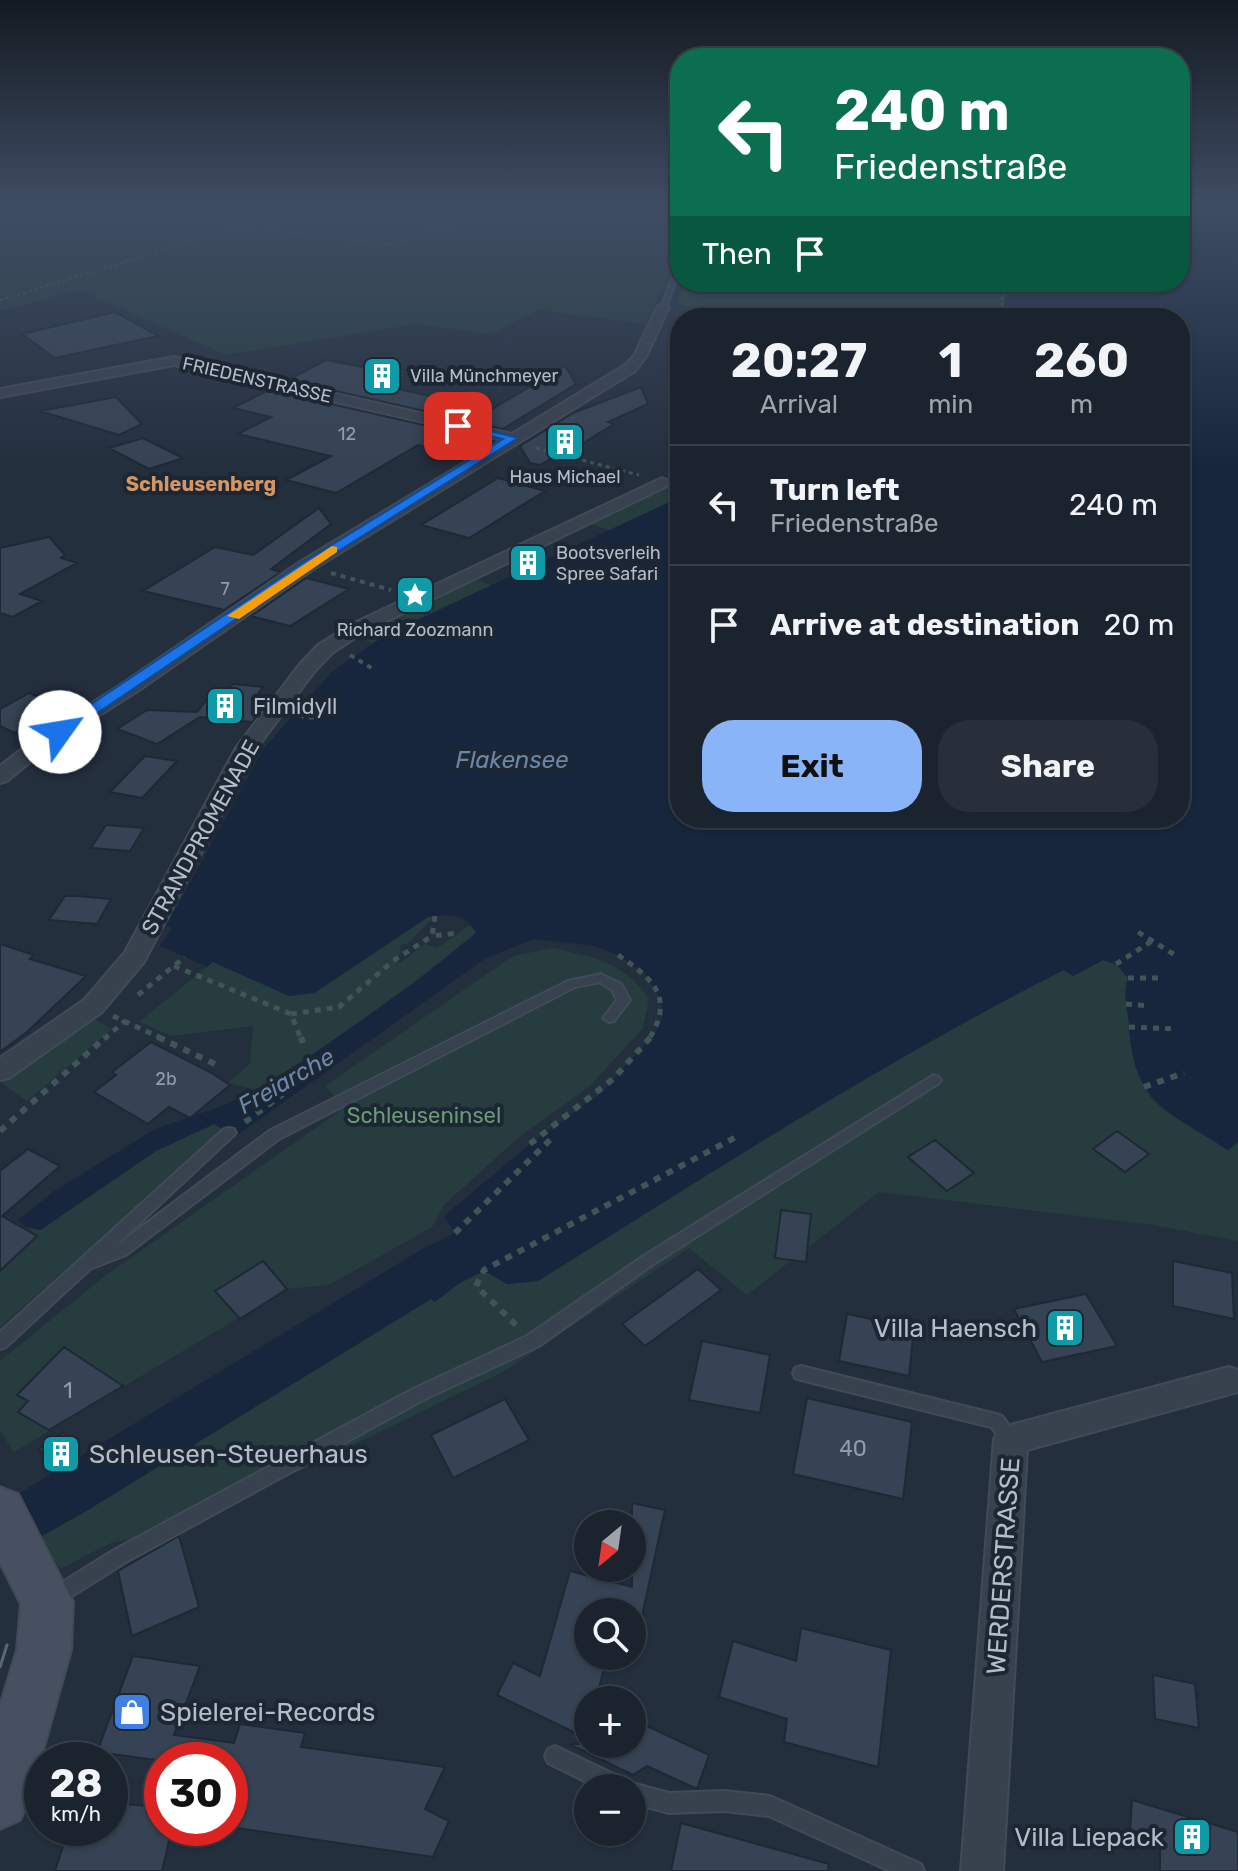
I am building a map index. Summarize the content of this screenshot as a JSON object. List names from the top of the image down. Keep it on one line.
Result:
{"streets":{"street":["FRIEDENSTRASSE","STRANDPROMENADE","WERDERSTRASSE"]},"districts":["Schleusenberg"],"water":["Flakensee","Freiarche"],"parks":["Schleuseninsel"],"places":{"building":["Villa Münchmeyer","Haus Michael","Bootsverleih Spree Safari","Filmidyll","Villa Haensch","Schleusen-Steuerhaus","Villa Liepack"],"place":["Richard Zoozmann"],"shop":["Spielerei-Records"]},"house_numbers":["12","7","2b","1","40"],"north":"bottom left","page":{"turn":["240 m","Friedenstraße"],"then":"Then","eta":["20:27","Arrival","1","min","260","m"],"list":[{"name":"Turn left","note":"Friedenstraße","value":"240 m"},{"name":"Arrive at destination","value":"20 m"}],"buttons":["Exit","Share"],"map_buttons":["+","−"],"speed":"28 km/h","limit":"30"}}
